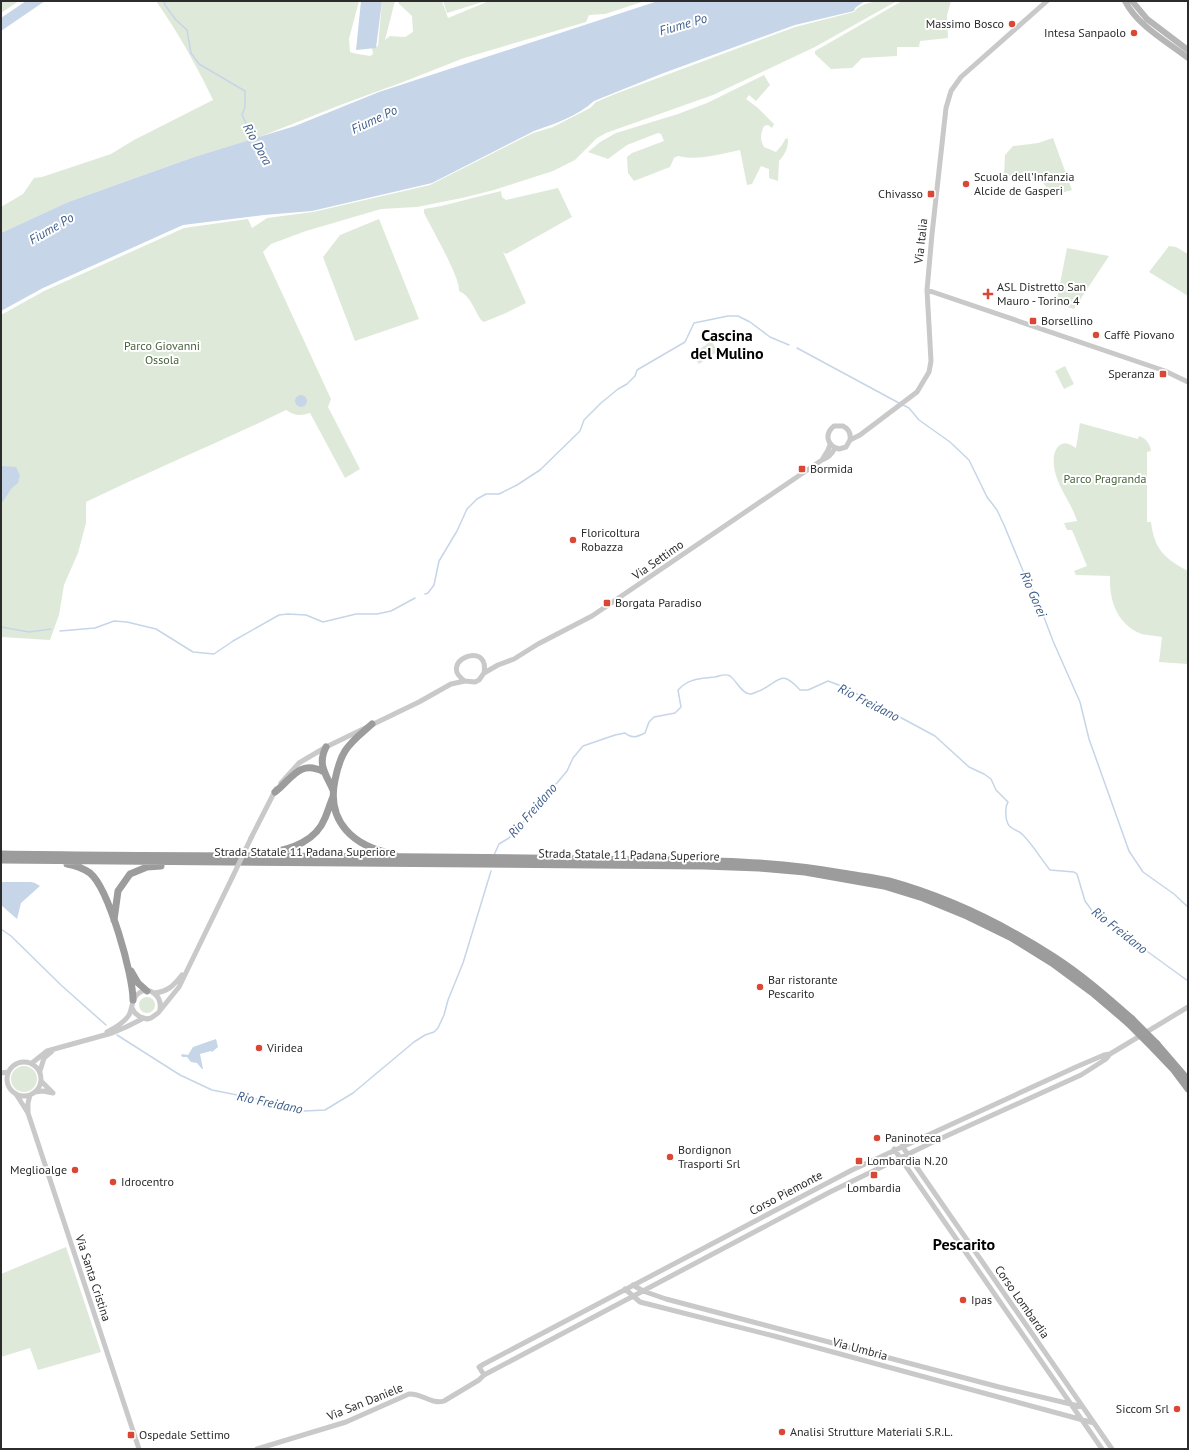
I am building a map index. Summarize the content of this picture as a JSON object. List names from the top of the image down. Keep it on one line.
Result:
{"streets":{"highway":["Strada Statale 11 Padana Superiore"],"street":["Via Italia","Via Settimo","Corso Piemonte","Via Santa Cristina","Corso Lombardia","Via Umbria","Via San Daniele"]},"crossings":[["Via Italia","Via Settimo"],["Corso Piemonte","Corso Lombardia"],["Corso Piemonte","Via Umbria"],["Corso Piemonte","Via San Daniele"],["Corso Lombardia","Via Umbria"]],"districts":["Cascina del Mulino","Pescarito"],"water":["Fiume Po","Rio Dora","Rio Gorei","Rio Freidano"],"parks":["Parco Giovanni Ossola","Parco Pragranda"],"places":{"other":["Massimo Bosco","Intesa Sanpaolo","Scuola dell'Infanzia Alcide de Gasperi","Caffè Piovano","Floricoltura Robazza","Bar ristorante Pescarito","Viridea","Paninoteca","Bordignon Trasporti Srl","Meglioalge","Idrocentro","Ipas","Siccom Srl","Analisi Strutture Materiali S.R.L."],"transit":["Chivasso","Borsellino","Speranza","Bormida","Borgata Paradiso","Lombardia N.20","Lombardia","Ospedale Settimo"],"health":["ASL Distretto San Mauro - Torino 4"]}}
